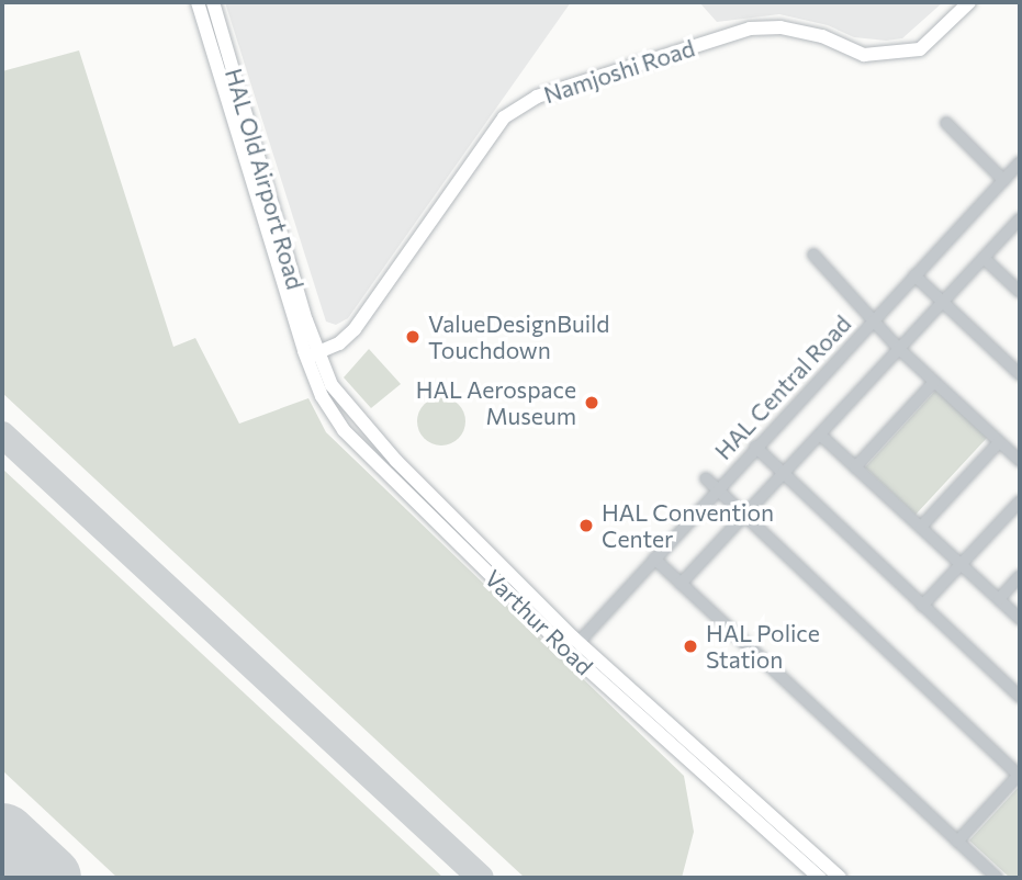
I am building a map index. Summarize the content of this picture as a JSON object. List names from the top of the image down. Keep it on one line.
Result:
{"streets":{"main road":["Namjoshi Road","HAL Old Airport Road","Varthur Road"],"street":["HAL Central Road"]},"crossings":[["Namjoshi Road","HAL Old Airport Road"],["Namjoshi Road","Varthur Road"],["HAL Old Airport Road","Varthur Road"],["HAL Central Road","Varthur Road"]],"places":["ValueDesignBuild Touchdown","HAL Aerospace Museum","HAL Convention Center","HAL Police Station"]}
